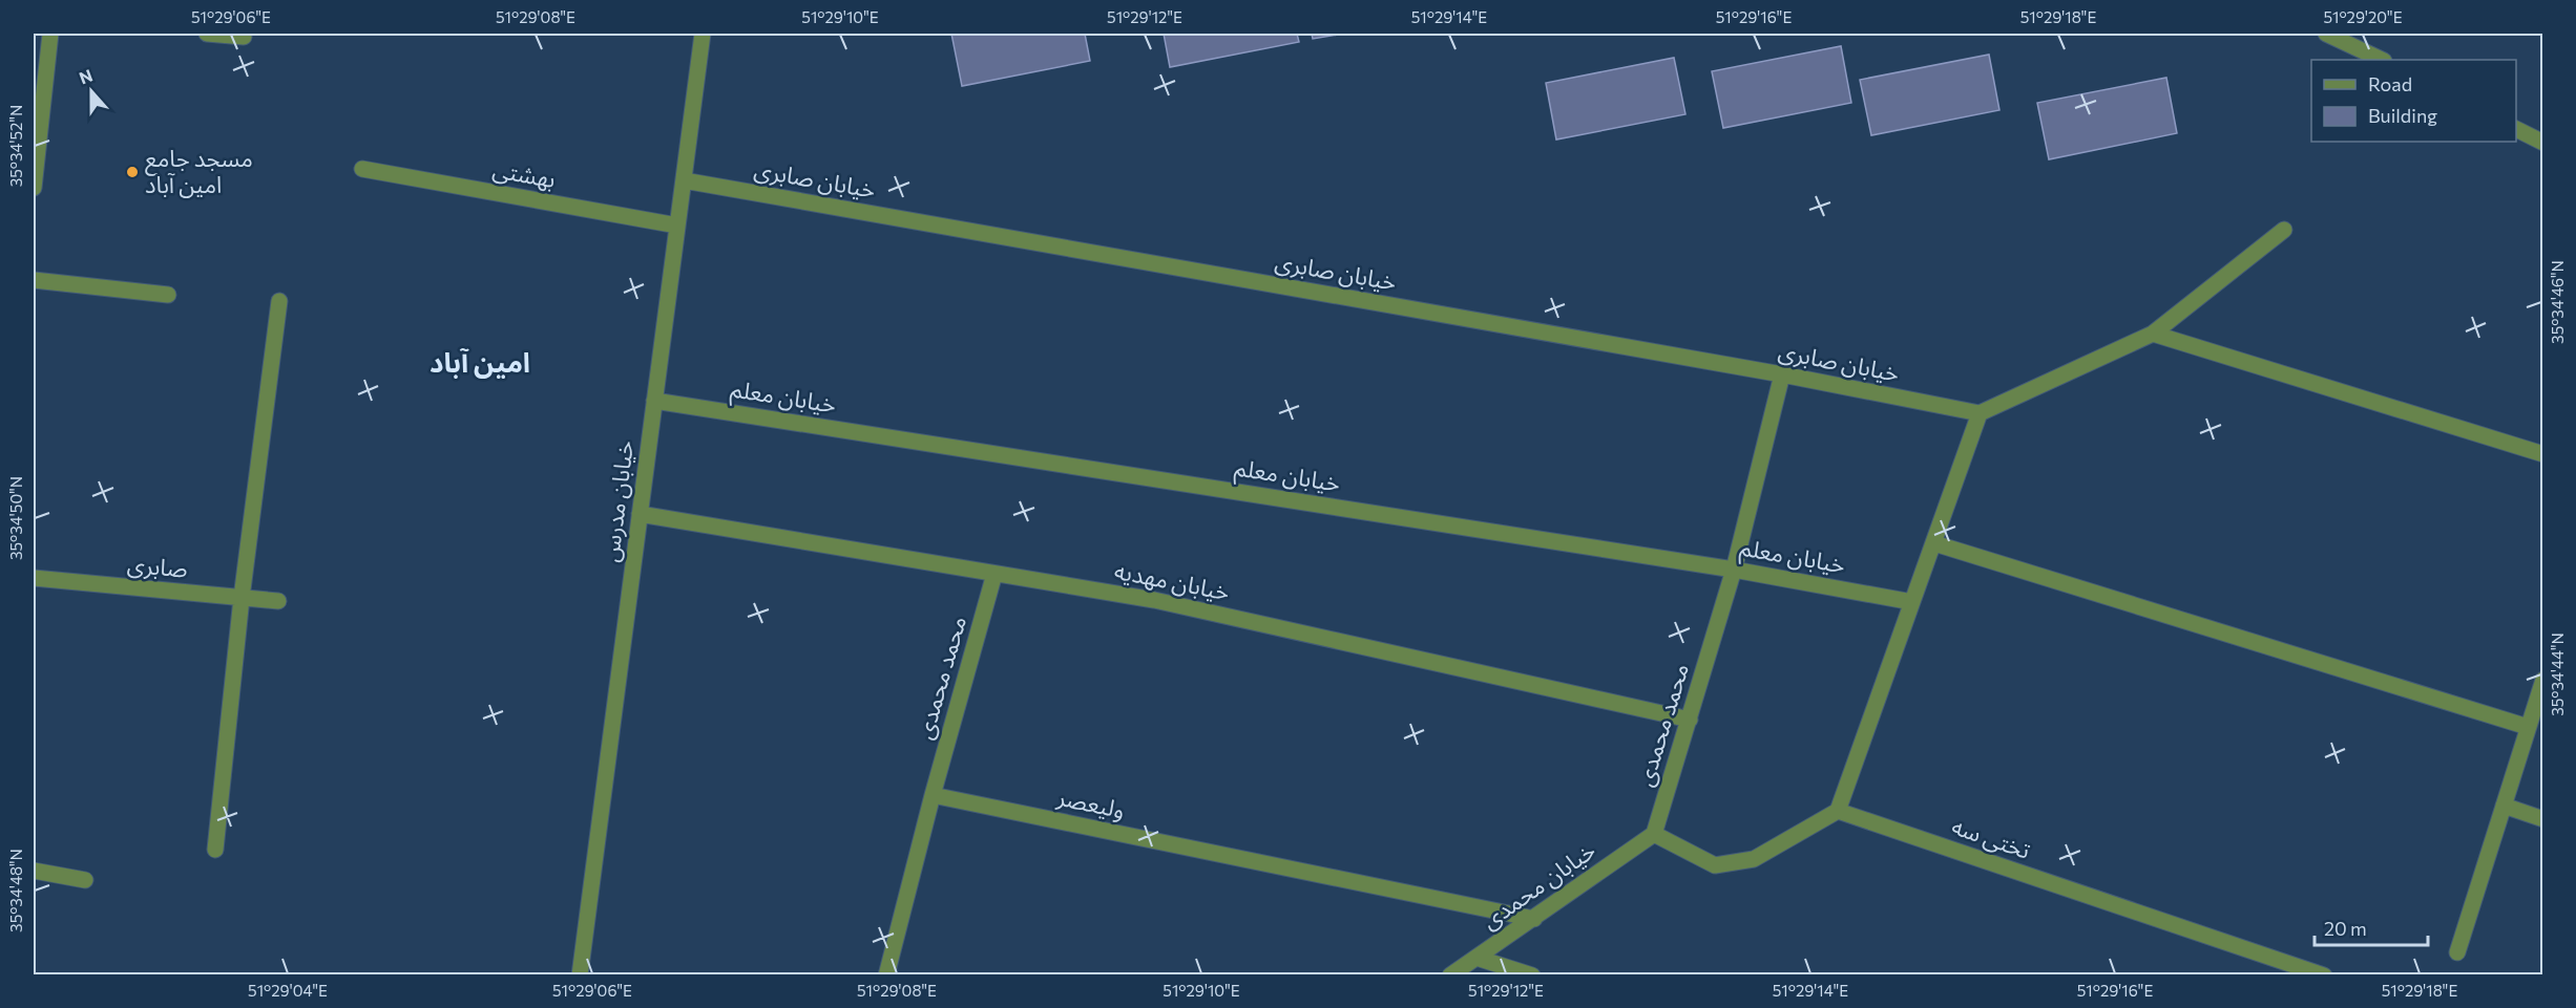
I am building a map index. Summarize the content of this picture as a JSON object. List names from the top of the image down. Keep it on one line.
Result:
{"streets":{"street":["بهشتی","خیابان صابری","خیابان معلم","خیابان مدرس","صابری","خیابان مهدیه","محمد محمدی","ولیعصر","تختی سه","خیابان محمدی"]},"crossings":[["بهشتی","خیابان مدرس"],["خیابان صابری","خیابان مدرس"],["خیابان صابری","محمد محمدی"],["خیابان معلم","خیابان مدرس"],["خیابان معلم","محمد محمدی"],["خیابان مدرس","خیابان مهدیه"],["خیابان مهدیه","محمد محمدی"],["محمد محمدی","ولیعصر"],["محمد محمدی","خیابان محمدی"],["ولیعصر","خیابان محمدی"]],"districts":["امین آباد"],"places":["مسجد جامع امین آباد"],"legend":["Road","Building"],"scale_bar":"20 m","north":"top","coordinates":["51°29'06\"E","51°29'08\"E","51°29'10\"E","51°29'12\"E","51°29'14\"E","51°29'16\"E","51°29'18\"E","51°29'20\"E","35°34'52\"N","35°34'46\"N","35°34'50\"N","35°34'44\"N","35°34'48\"N","51°29'04\"E"]}
